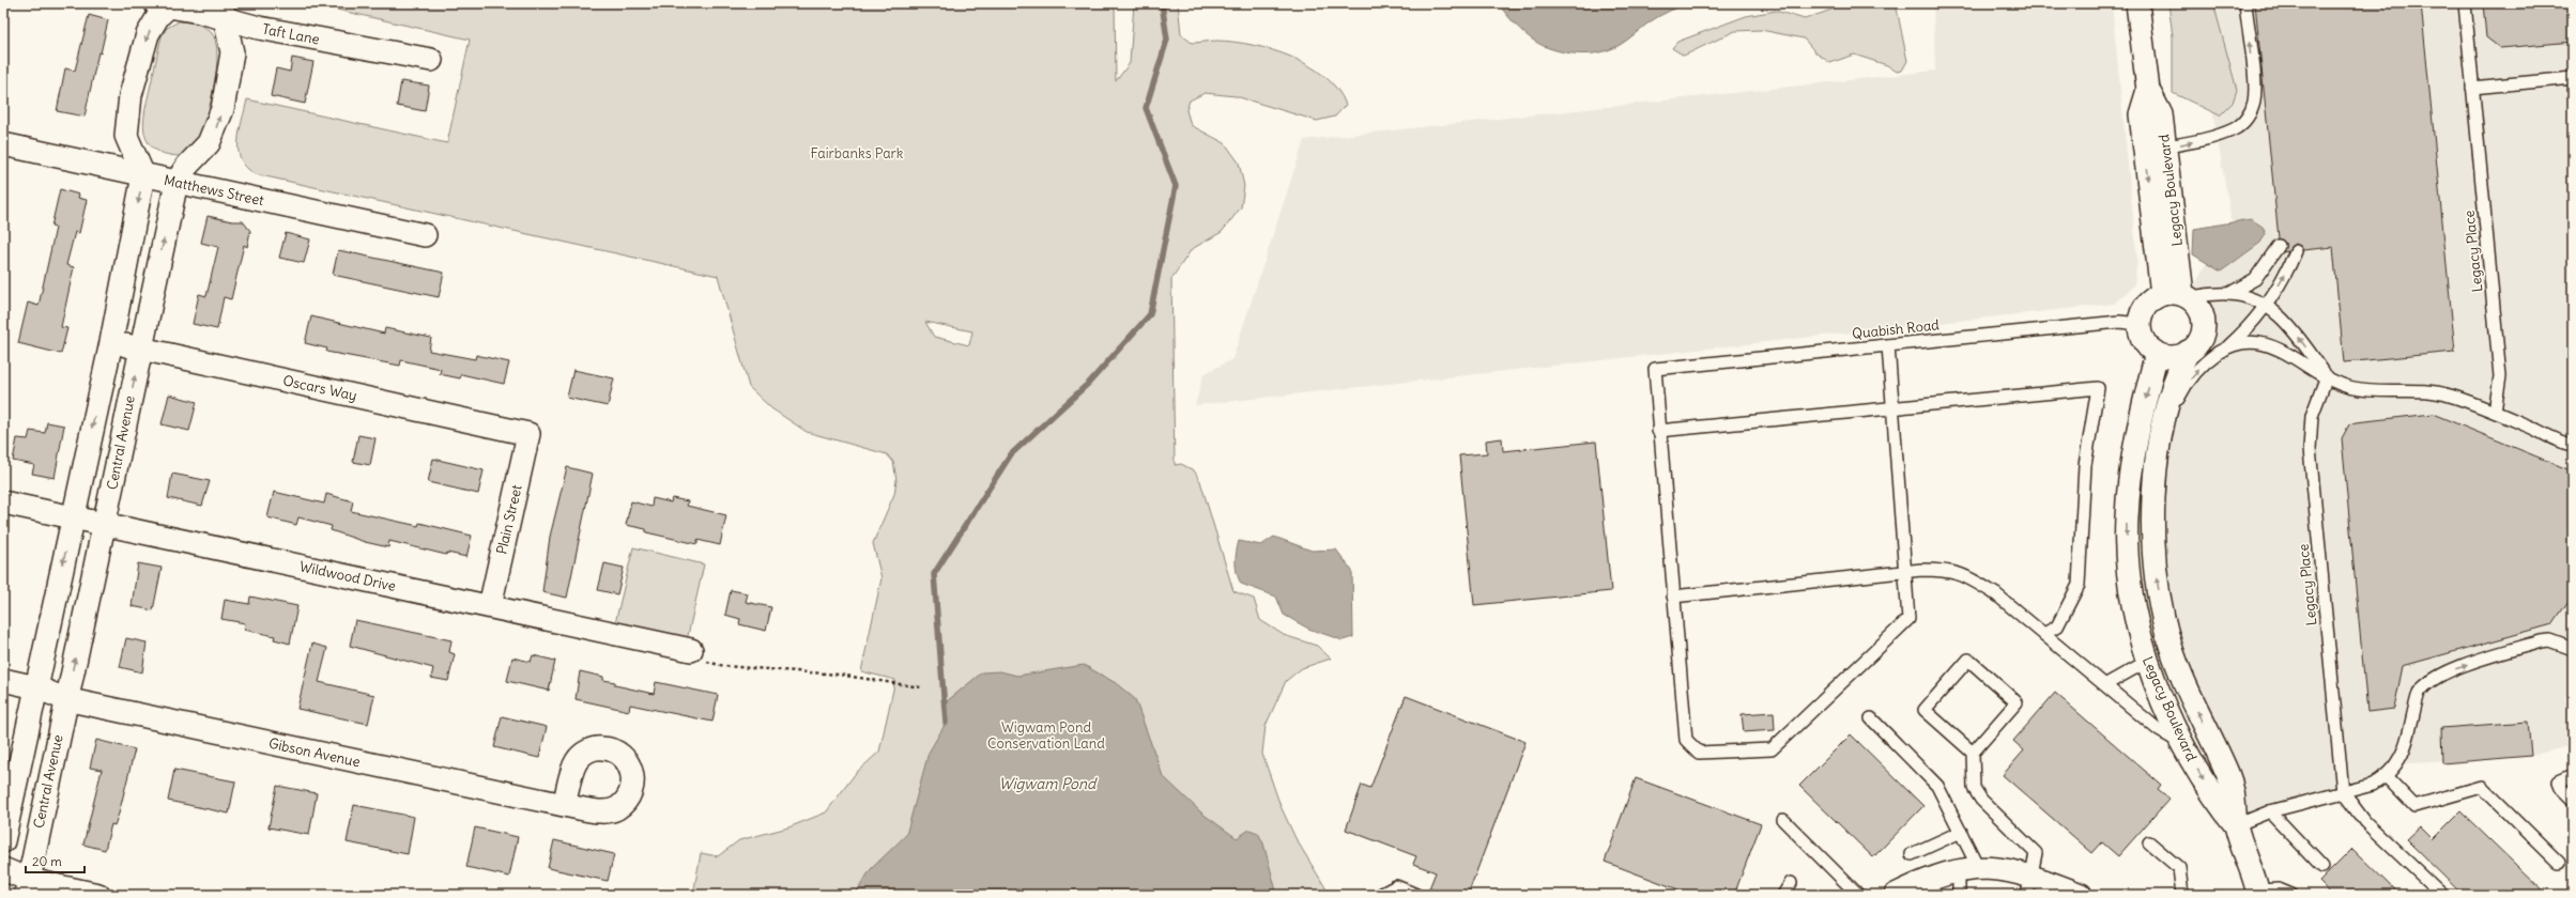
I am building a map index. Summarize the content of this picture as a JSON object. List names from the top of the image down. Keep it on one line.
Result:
{"streets":{"street":["Taft Lane","Matthews Street","Legacy Boulevard","Oscars Way","Central Avenue","Plain Street","Wildwood Drive","Gibson Avenue"],"lane":["Legacy Place","Quabish Road"]},"crossings":[["Taft Lane","Central Avenue"],["Matthews Street","Central Avenue"],["Legacy Boulevard","Quabish Road"],["Oscars Way","Central Avenue"],["Oscars Way","Plain Street"],["Central Avenue","Wildwood Drive"],["Central Avenue","Gibson Avenue"],["Plain Street","Wildwood Drive"]],"water":["Wigwam Pond"],"parks":["Fairbanks Park","Wigwam Pond Conservation Land"],"scale_bar":"20 m"}
